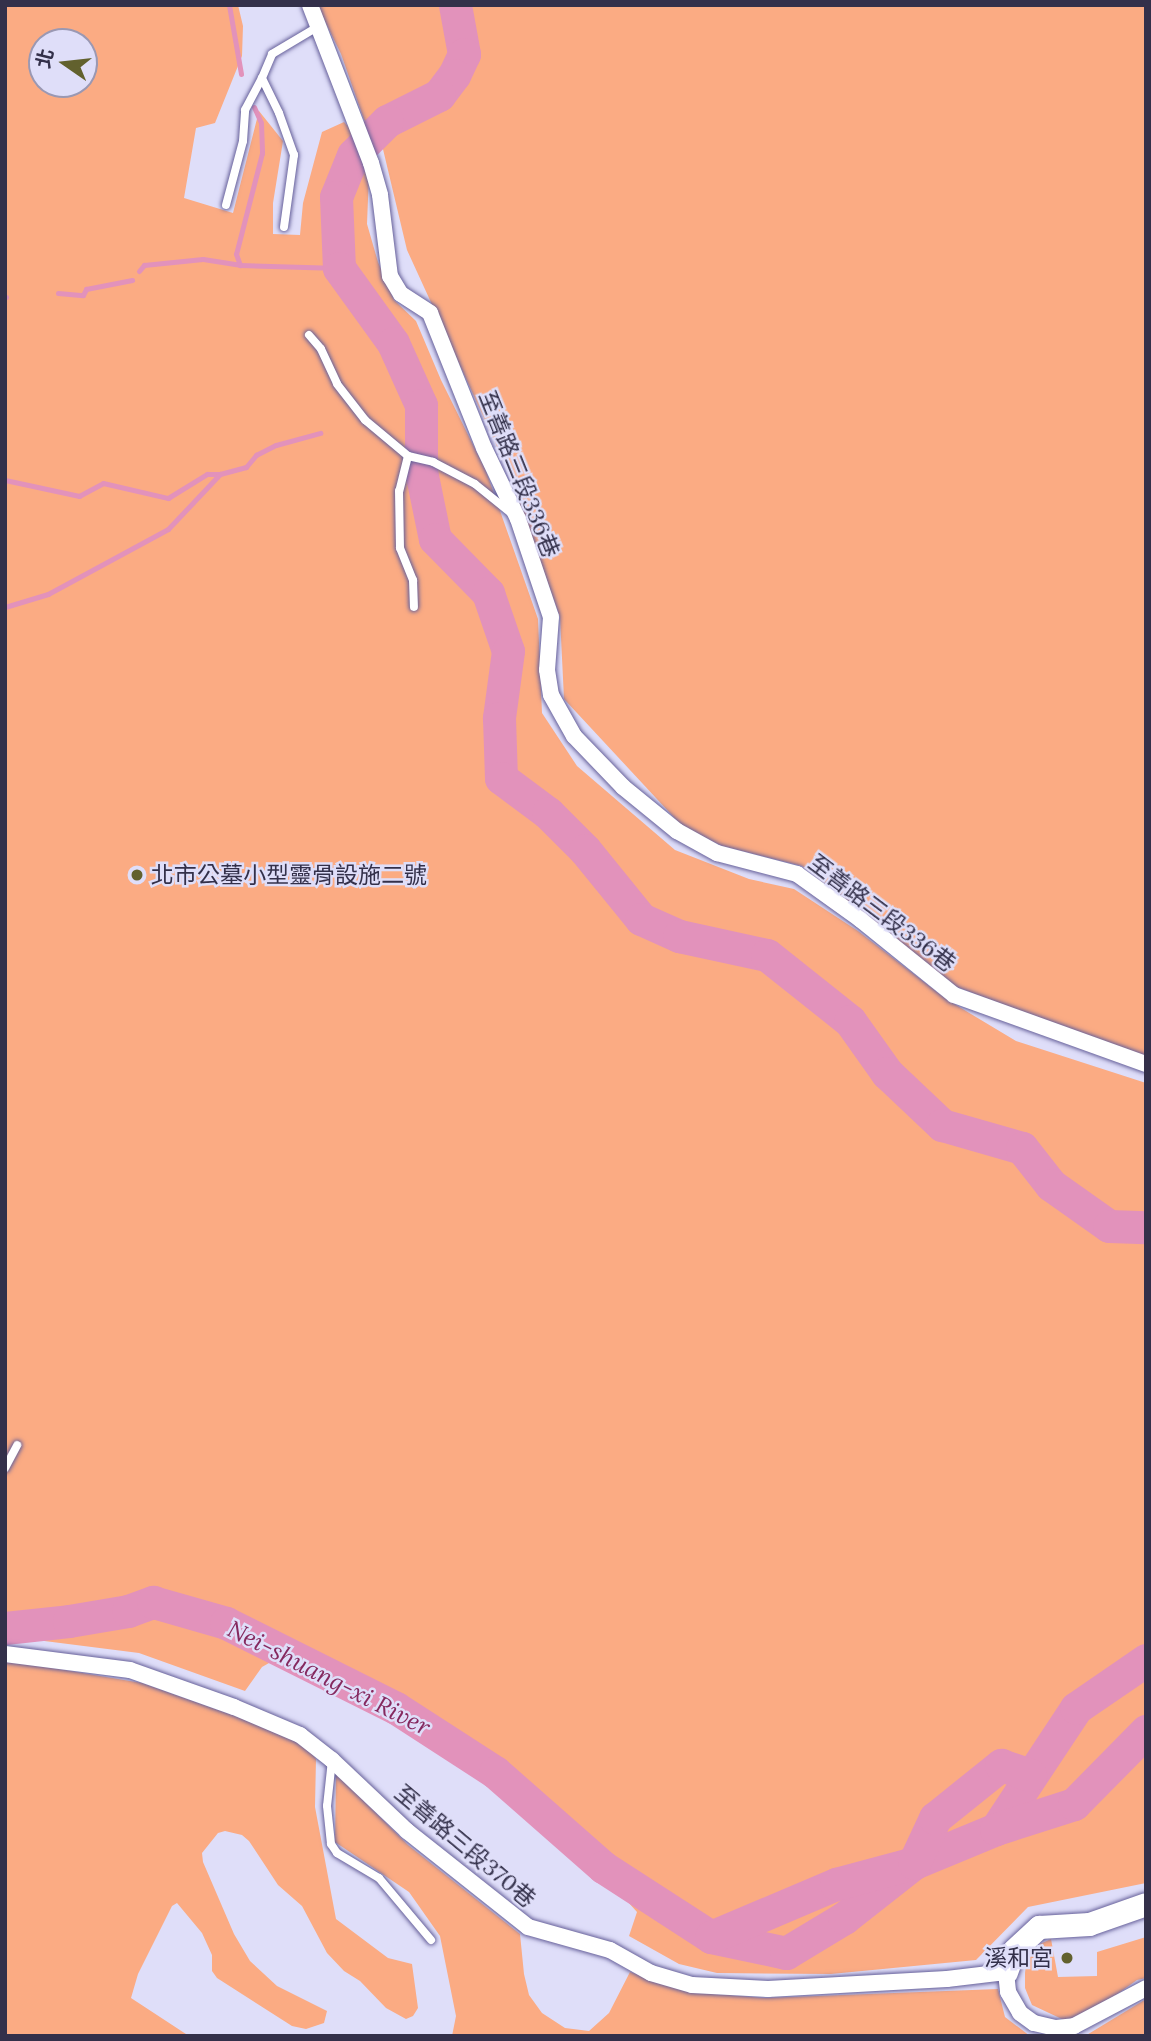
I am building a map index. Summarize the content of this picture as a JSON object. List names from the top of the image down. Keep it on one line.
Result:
{"streets":{"street":["至善路三段336巷","至善路三段370巷"]},"water":["Nei-shuang-xi River"],"places":["北市公墓小型靈骨設施二號","溪和宮"],"north":"left"}
